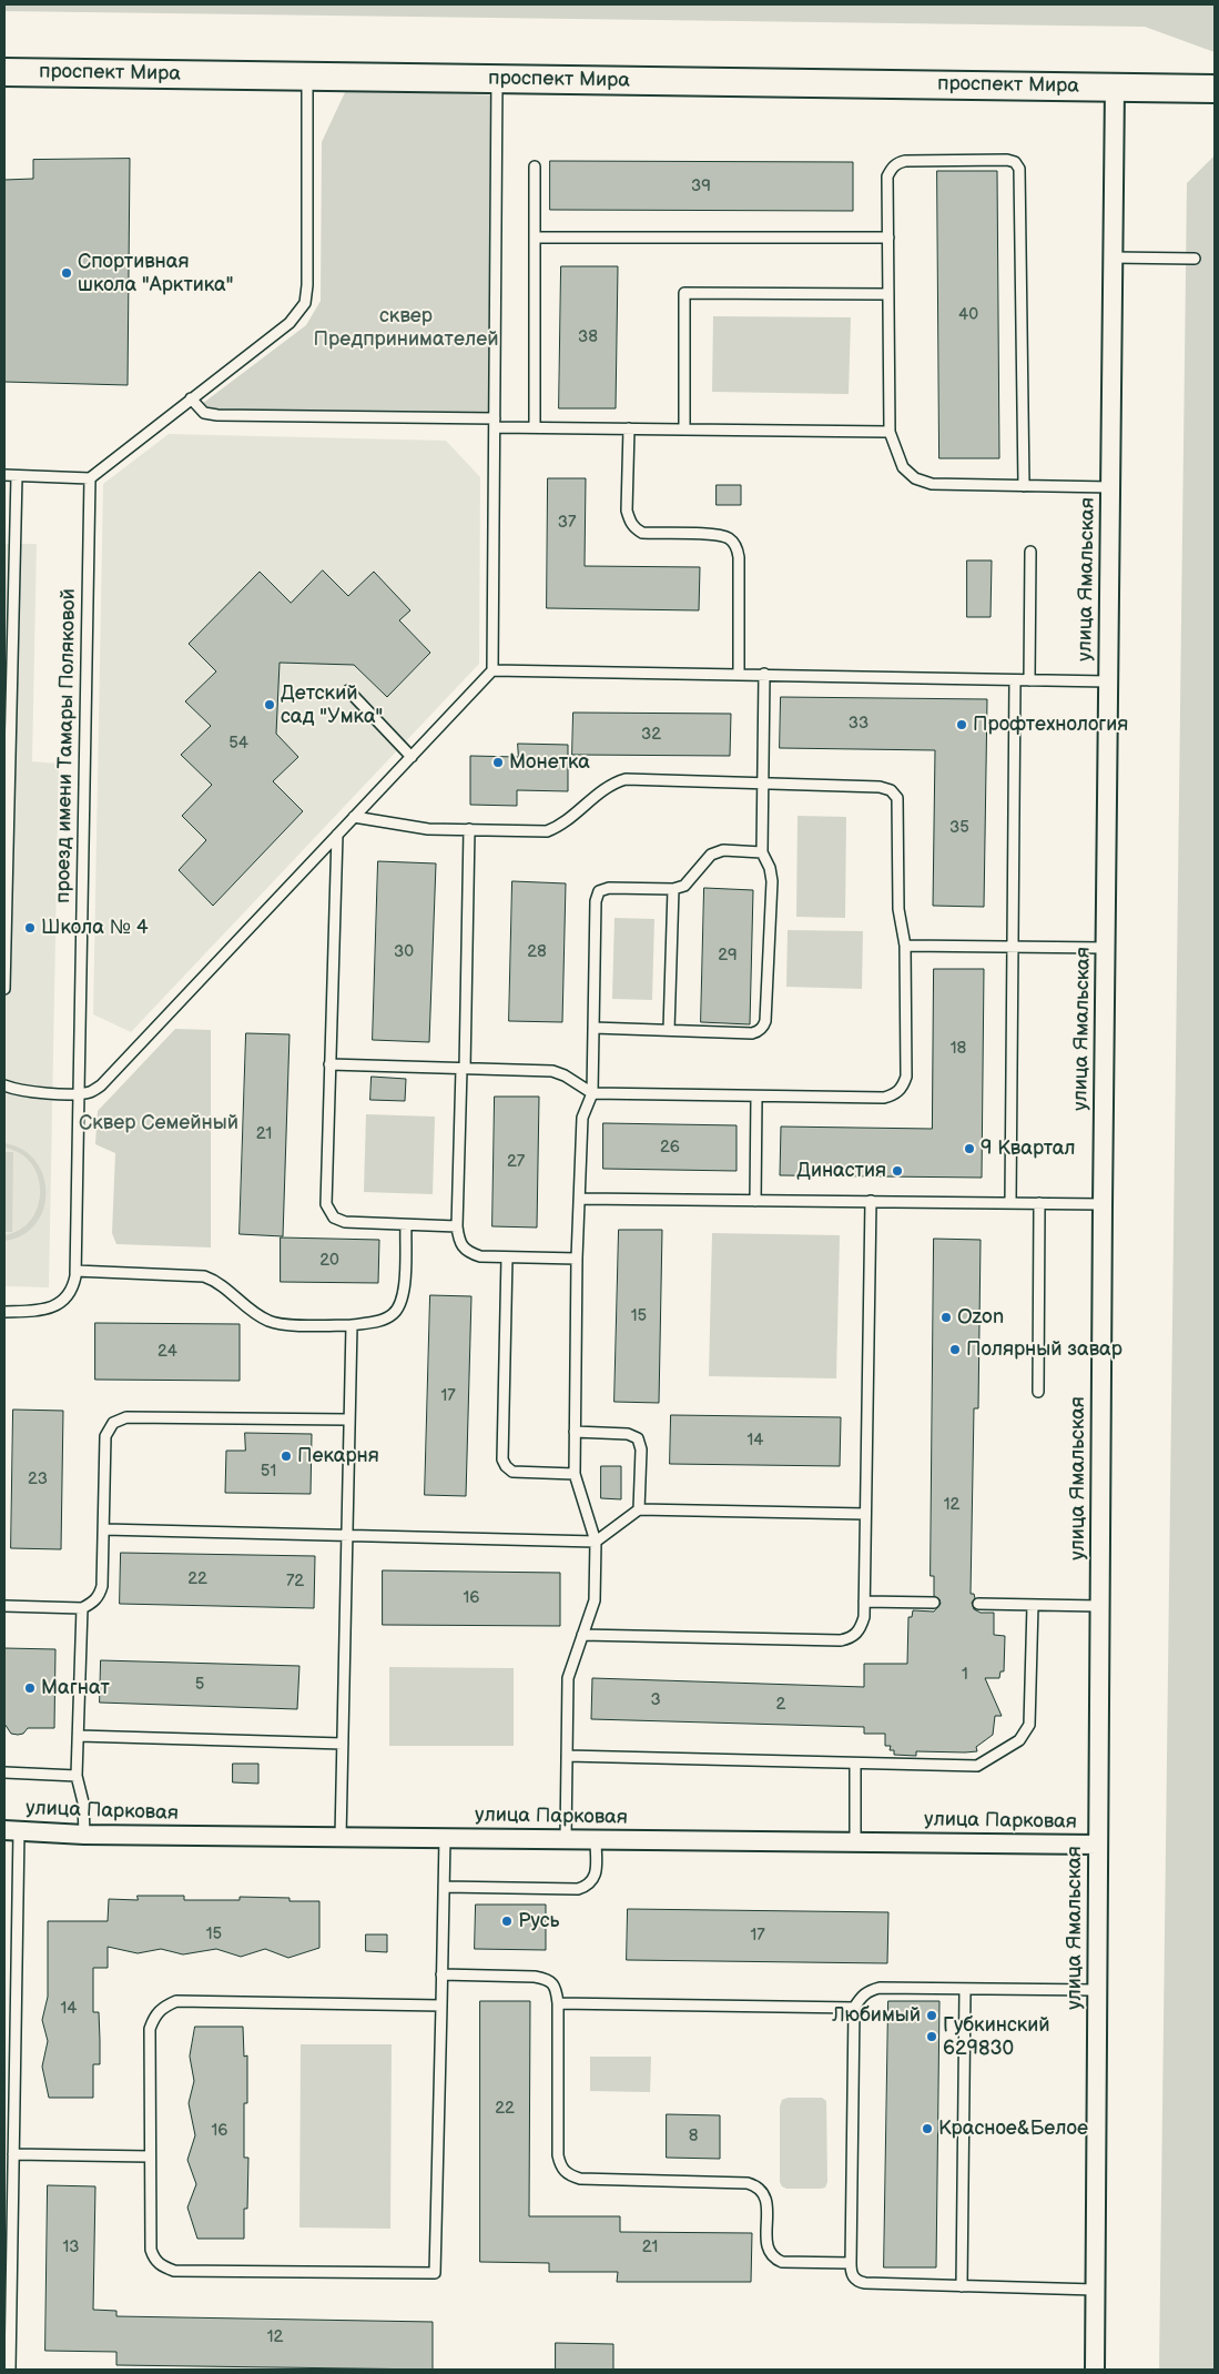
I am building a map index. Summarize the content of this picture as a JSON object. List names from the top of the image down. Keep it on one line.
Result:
{"streets":{"main road":["проспект Мира"],"street":["улица Ямальская","улица Парковая"],"lane":["проезд имени Тамары Поляковой"]},"crossings":[["проспект Мира","улица Ямальская"],["улица Ямальская","улица Парковая"]],"parks":["сквер Предпринимателей","Сквер Семейный"],"places":["Спортивная школа \"Арктика\"","Детский сад \"Умка\"","Профтехнология","Монетка","Школа № 4","9 Квартал","Династия","Ozon","Полярный завар","Пекарня","Магнат","Русь","Любимый","Губкинский 629830","Красное&Белое"],"house_numbers":["39","40","38","37","33","32","54","35","30","28","29","18","21","26","27","20","15","24","17","14","51","23","12","22","72","16","1","5","3","2","15","17","14","22","16","8","13","21","12"]}
